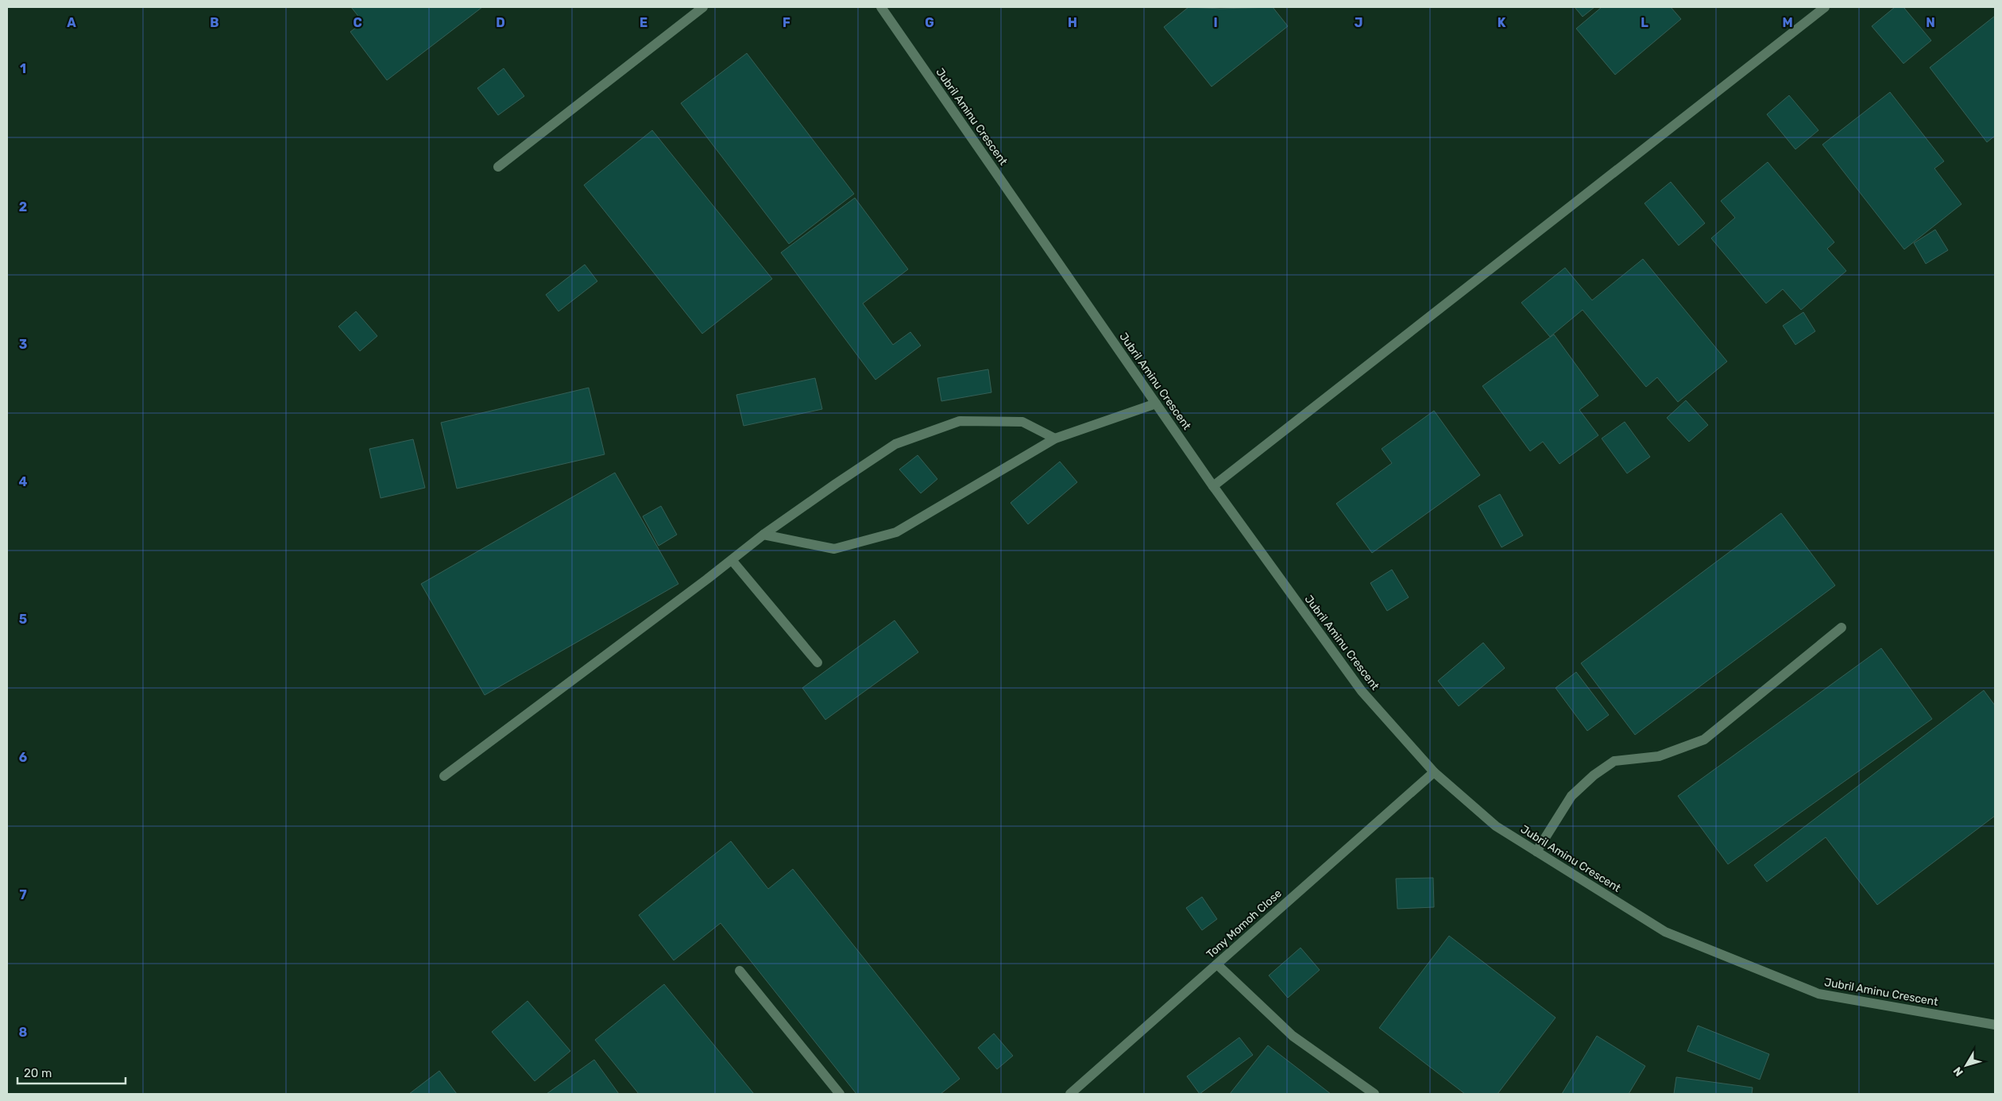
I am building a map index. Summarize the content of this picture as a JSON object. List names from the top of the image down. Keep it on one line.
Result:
{"streets":{"street":["Jubril Aminu Crescent","Tony Momoh Close"]},"crossings":[["Jubril Aminu Crescent","Tony Momoh Close"]],"scale_bar":"20 m","north":"bottom left","grid":{"columns":["A","B","C","D","E","F","G","H","I","J","K","L","M","N"],"rows":["1","2","3","4","5","6","7","8"]}}
